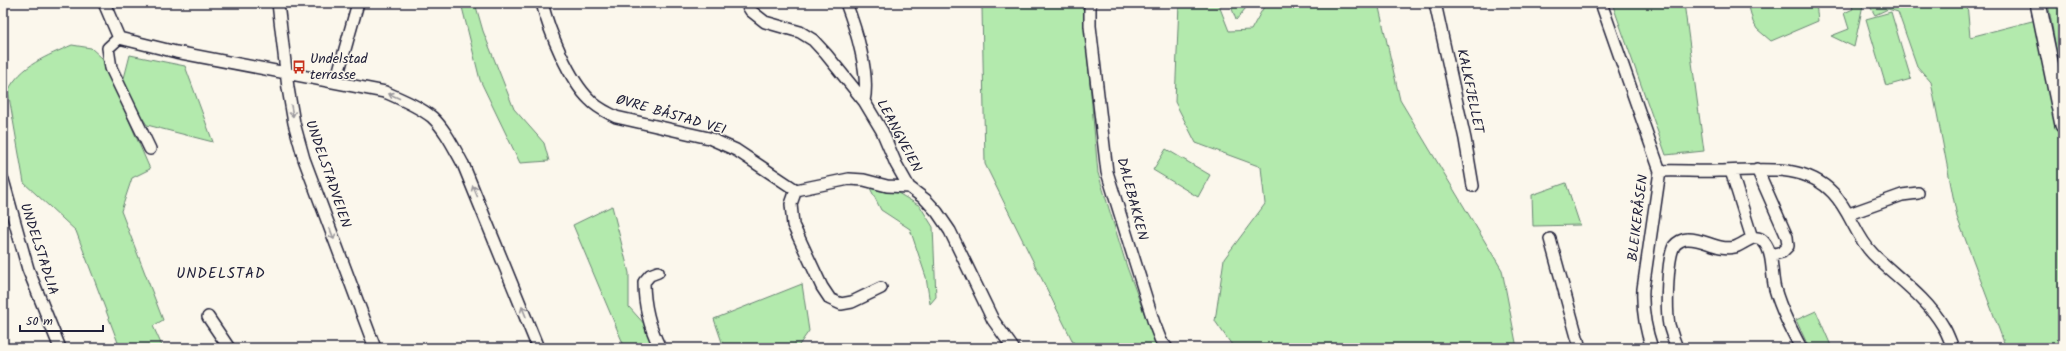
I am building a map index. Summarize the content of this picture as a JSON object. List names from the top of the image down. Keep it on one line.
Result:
{"streets":{"street":["KALKFJELLET","ØVRE BÅSTAD VEI","LEANGVEIEN","UNDELSTADVEIEN","DALEBAKKEN","BLEIKERÅSEN","UNDELSTADLIA"]},"one_way":["UNDELSTADVEIEN"],"districts":["UNDELSTAD"],"places":{"bus stop":["Undelstad terrasse"]},"scale_bar":"50 m"}
